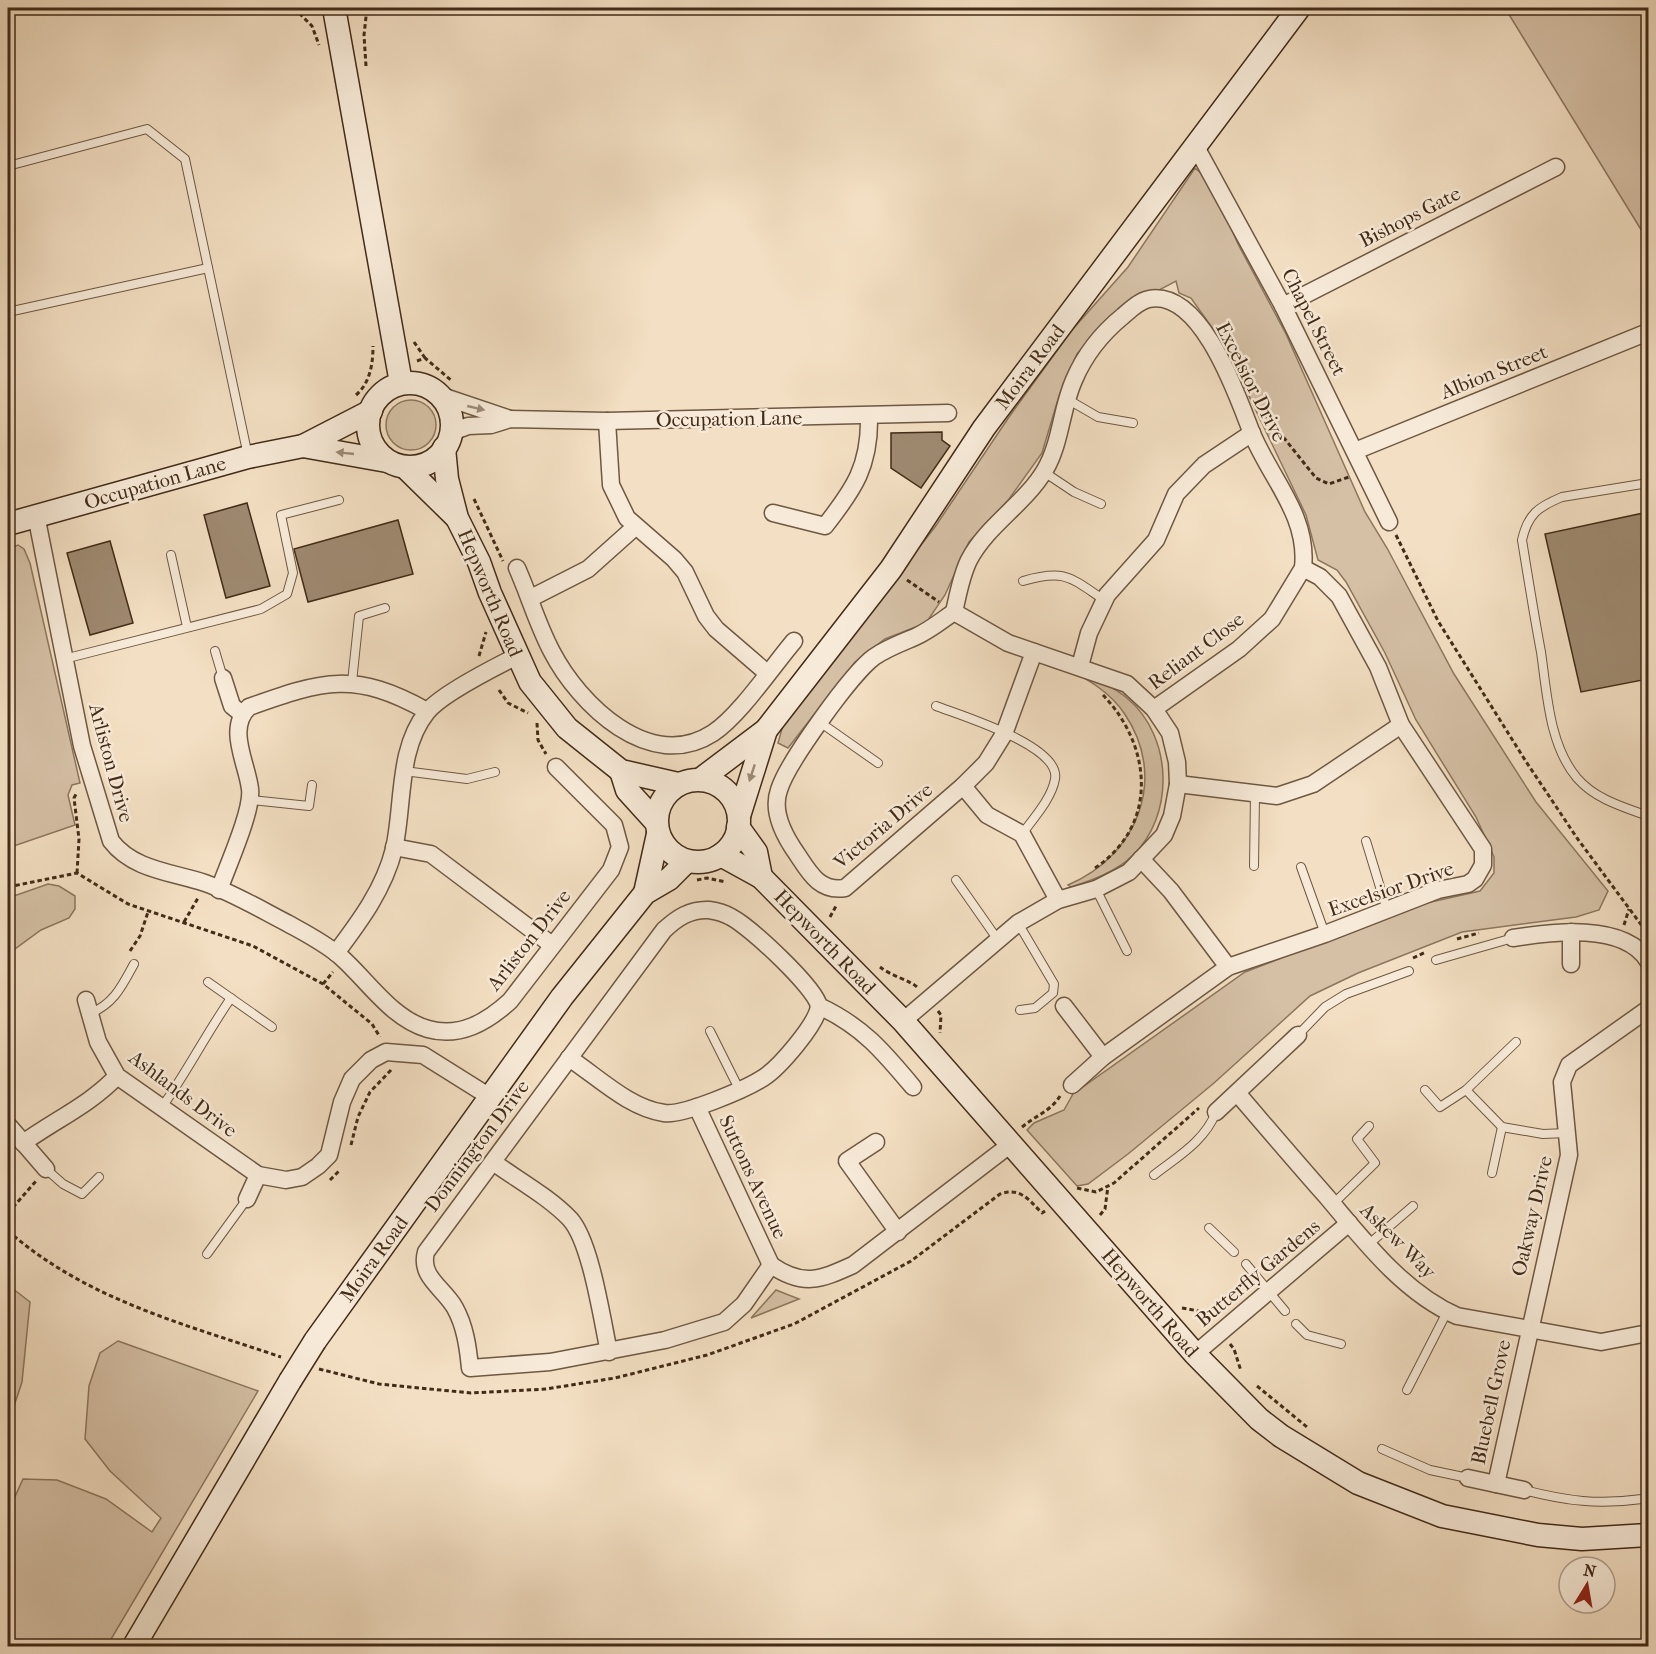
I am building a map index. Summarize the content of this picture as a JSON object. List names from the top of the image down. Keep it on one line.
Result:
{"streets":{"street":["Bishops Gate","Chapel Street","Moira Road","Albion Street","Excelsior Drive","Occupation Lane","Hepworth Road","Reliant Close","Arliston Drive","Victoria Drive","Ashlands Drive","Donnington Drive","Suttons Avenue","Oakway Drive","Askew Way","Butterfly Gardens","Bluebell Grove"]},"crossings":[["Bishops Gate","Chapel Street"],["Chapel Street","Moira Road"],["Chapel Street","Albion Street"],["Moira Road","Hepworth Road"],["Moira Road","Ashlands Drive"],["Excelsior Drive","Reliant Close"],["Excelsior Drive","Victoria Drive"],["Occupation Lane","Hepworth Road"],["Occupation Lane","Arliston Drive"],["Hepworth Road","Butterfly Gardens"],["Donnington Drive","Suttons Avenue"],["Oakway Drive","Askew Way"],["Oakway Drive","Bluebell Grove"],["Askew Way","Butterfly Gardens"],["Askew Way","Bluebell Grove"]],"north":"top"}
